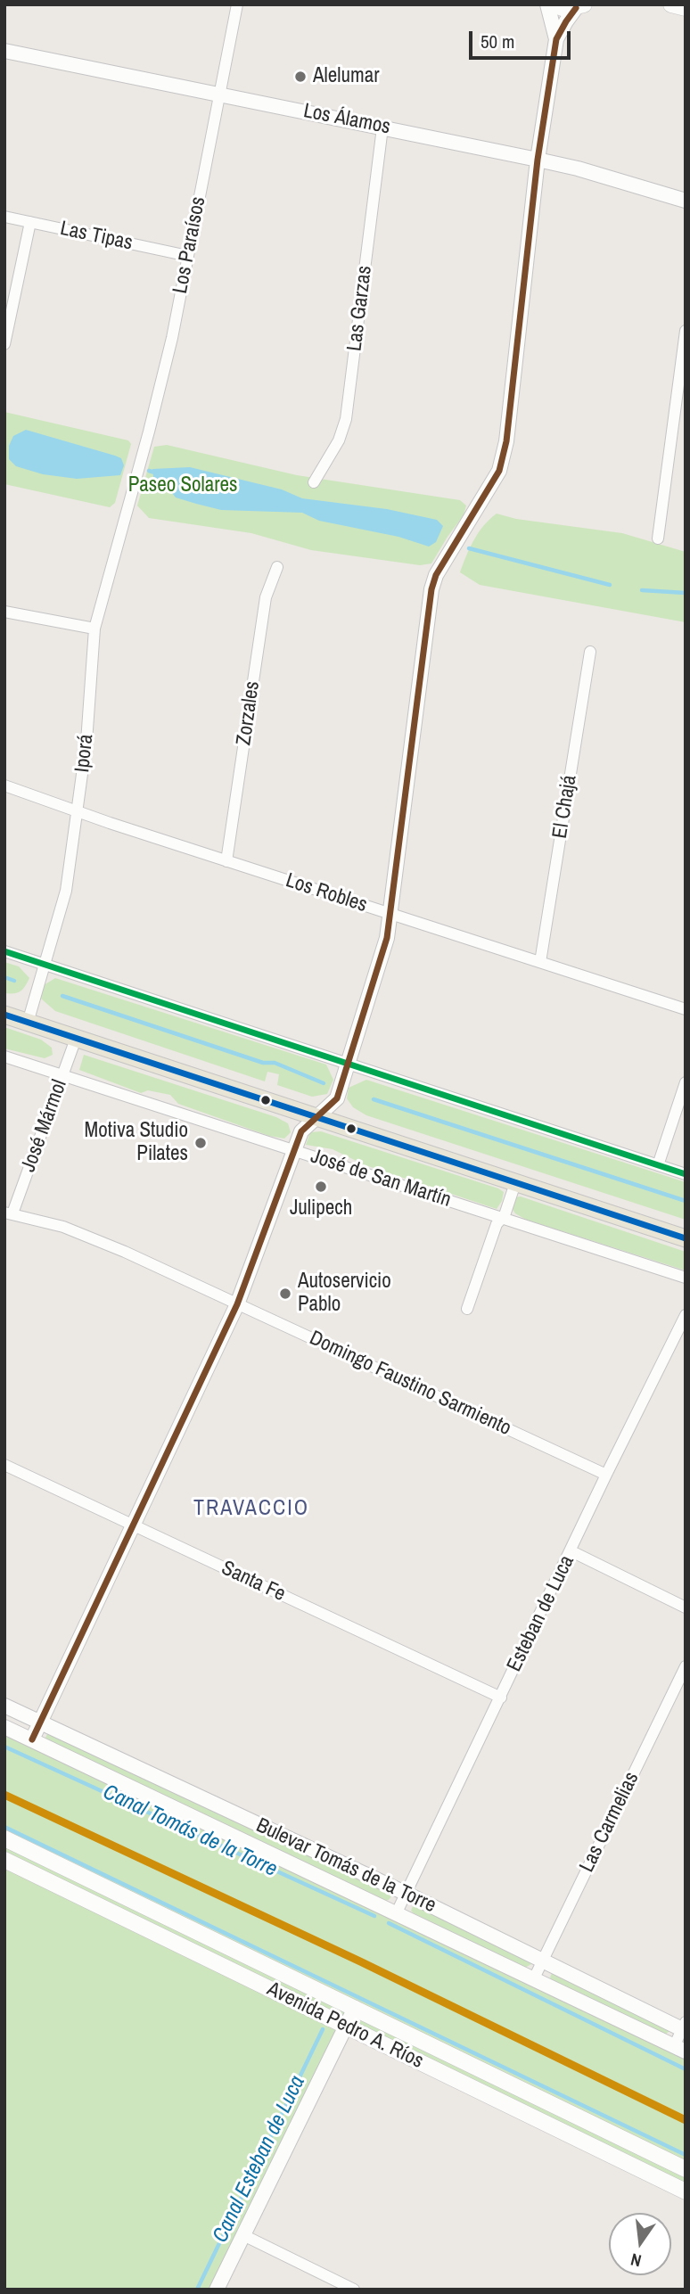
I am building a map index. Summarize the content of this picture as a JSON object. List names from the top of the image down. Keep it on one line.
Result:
{"streets":{"main road":["Avenida Pedro A. Ríos"],"street":["Los Álamos","Las Tipas","Los Paraísos","Las Garzas","Zorzales","Iporá","El Chajá","Los Robles","José Mármol","José de San Martín","Domingo Faustino Sarmiento","Santa Fe","Esteban de Luca","Las Carmelias","Bulevar Tomás de la Torre"]},"crossings":[["Los Álamos","Los Paraísos"],["Los Álamos","Las Garzas"],["Las Tipas","Los Paraísos"],["Los Paraísos","Iporá"],["Zorzales","Los Robles"],["Iporá","Los Robles"],["El Chajá","Los Robles"],["José Mármol","José de San Martín"],["José Mármol","Domingo Faustino Sarmiento"],["Domingo Faustino Sarmiento","Esteban de Luca"],["Santa Fe","Esteban de Luca"],["Esteban de Luca","Bulevar Tomás de la Torre"],["Las Carmelias","Bulevar Tomás de la Torre"]],"districts":["TRAVACCIO"],"water":["Canal Tomás de la Torre","Canal Esteban de Luca"],"parks":["Paseo Solares"],"places":["Alelumar","Motiva Studio Pilates","Julipech","Autoservicio Pablo"],"scale_bar":"50 m","north":"bottom"}
